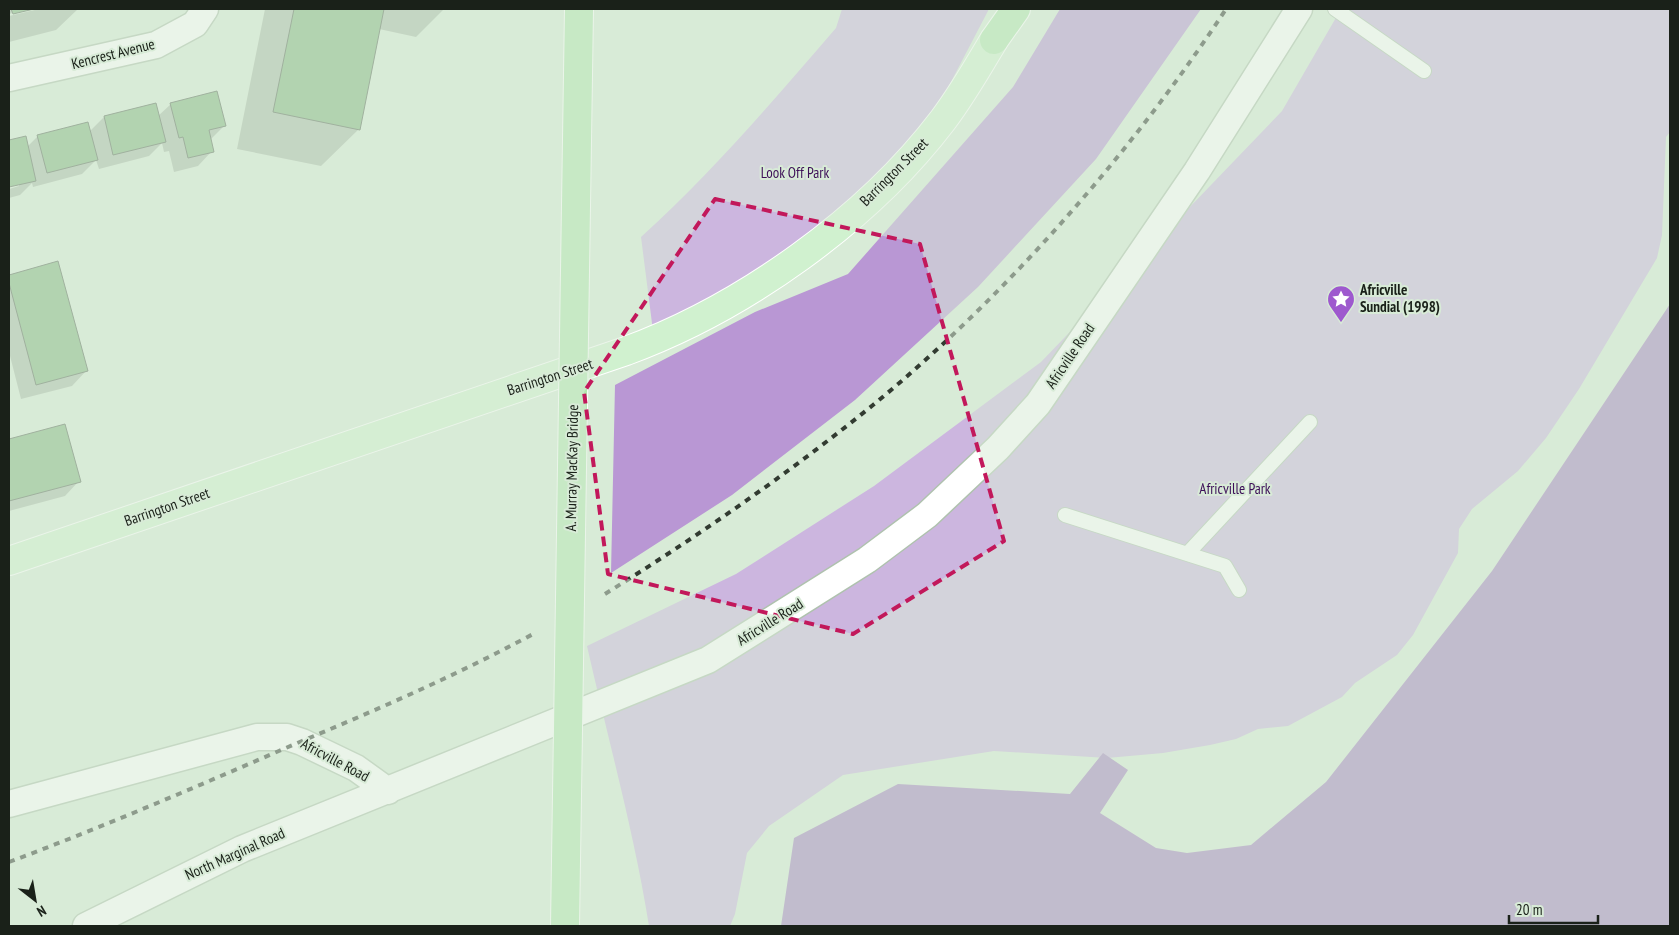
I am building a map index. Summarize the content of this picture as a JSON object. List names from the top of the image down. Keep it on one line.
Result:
{"streets":{"highway":["A. Murray MacKay Bridge"],"main road":["Barrington Street"],"street":["Kencrest Avenue","Africville Road","North Marginal Road"]},"crossings":[["Africville Road","North Marginal Road"]],"parks":["Look Off Park","Africville Park"],"places":{"place":["Africville Sundial (1998)"]},"scale_bar":"20 m","north":"bottom right"}
